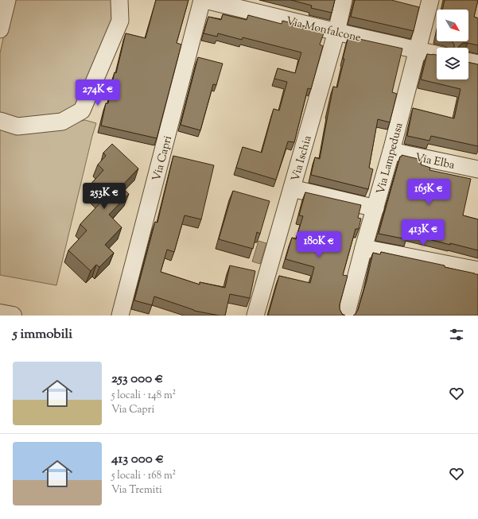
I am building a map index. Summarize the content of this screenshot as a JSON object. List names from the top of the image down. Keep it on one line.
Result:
{"streets":{"street":["Via Monfalcone","Via Capri","Via Ischia","Via Lampedusa","Via Elba"]},"crossings":[["Via Monfalcone","Via Ischia"],["Via Monfalcone","Via Lampedusa"],["Via Lampedusa","Via Elba"]],"north":"bottom right","page":{"price":["274K €","165K €","253K €","413K €","180K €"],"heading":"5 immobili","list":[{"name":"253 000 €","note":"5 locali · 148 m² · Via Capri"},{"name":"413 000 €","note":"5 locali · 168 m² · Via Tremiti"}]}}
